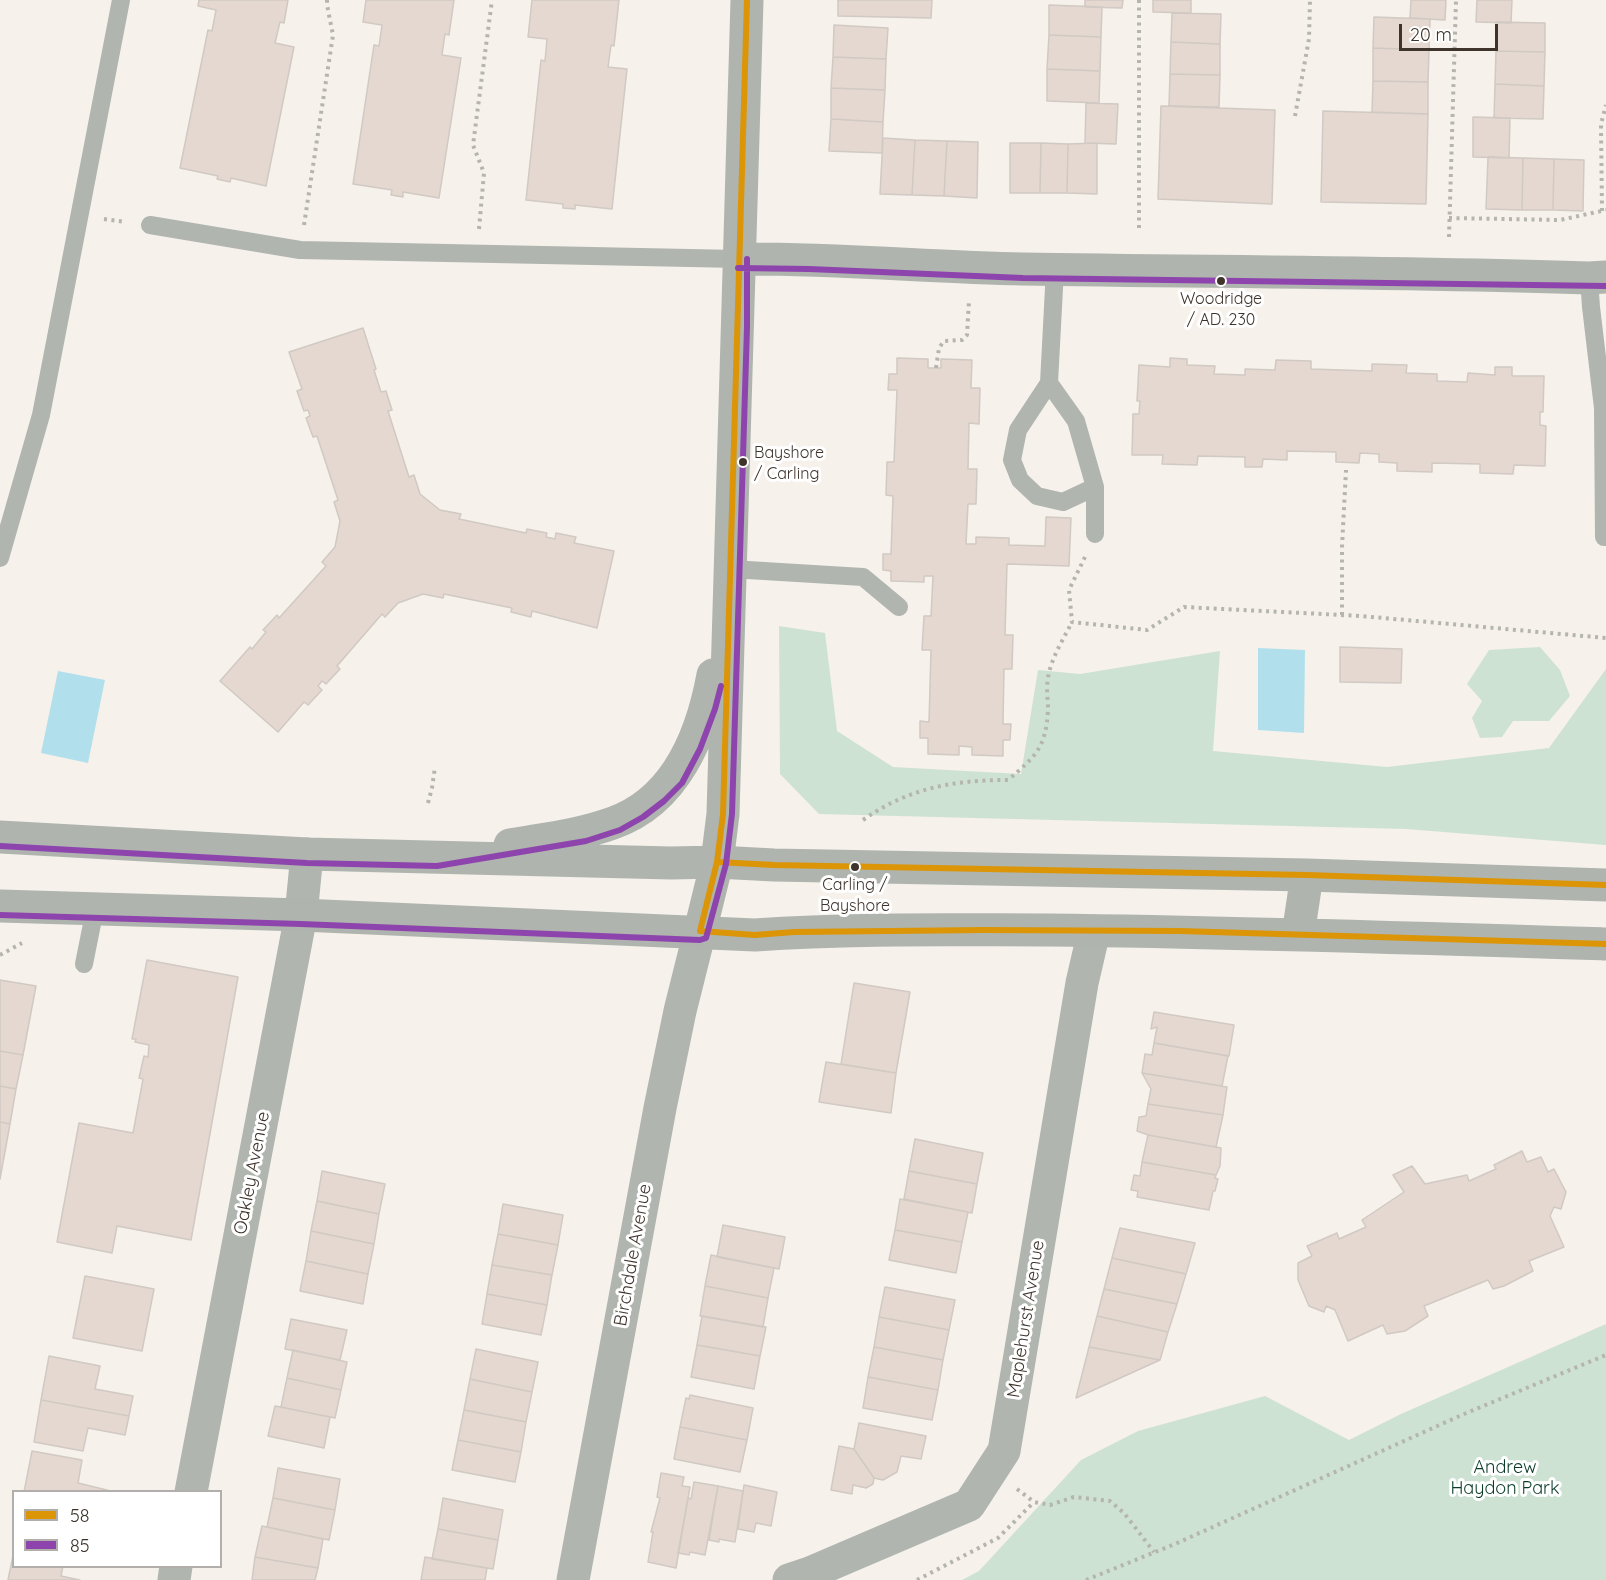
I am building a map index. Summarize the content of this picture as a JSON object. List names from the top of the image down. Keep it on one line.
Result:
{"streets":{"street":["Oakley Avenue","Birchdale Avenue","Maplehurst Avenue"]},"parks":["Andrew Haydon Park"],"places":["Woodridge / AD. 230","Bayshore / Carling","Carling / Bayshore"],"lines":["transit line 58","transit line 85"],"legend":["58","85"],"scale_bar":"20 m"}
